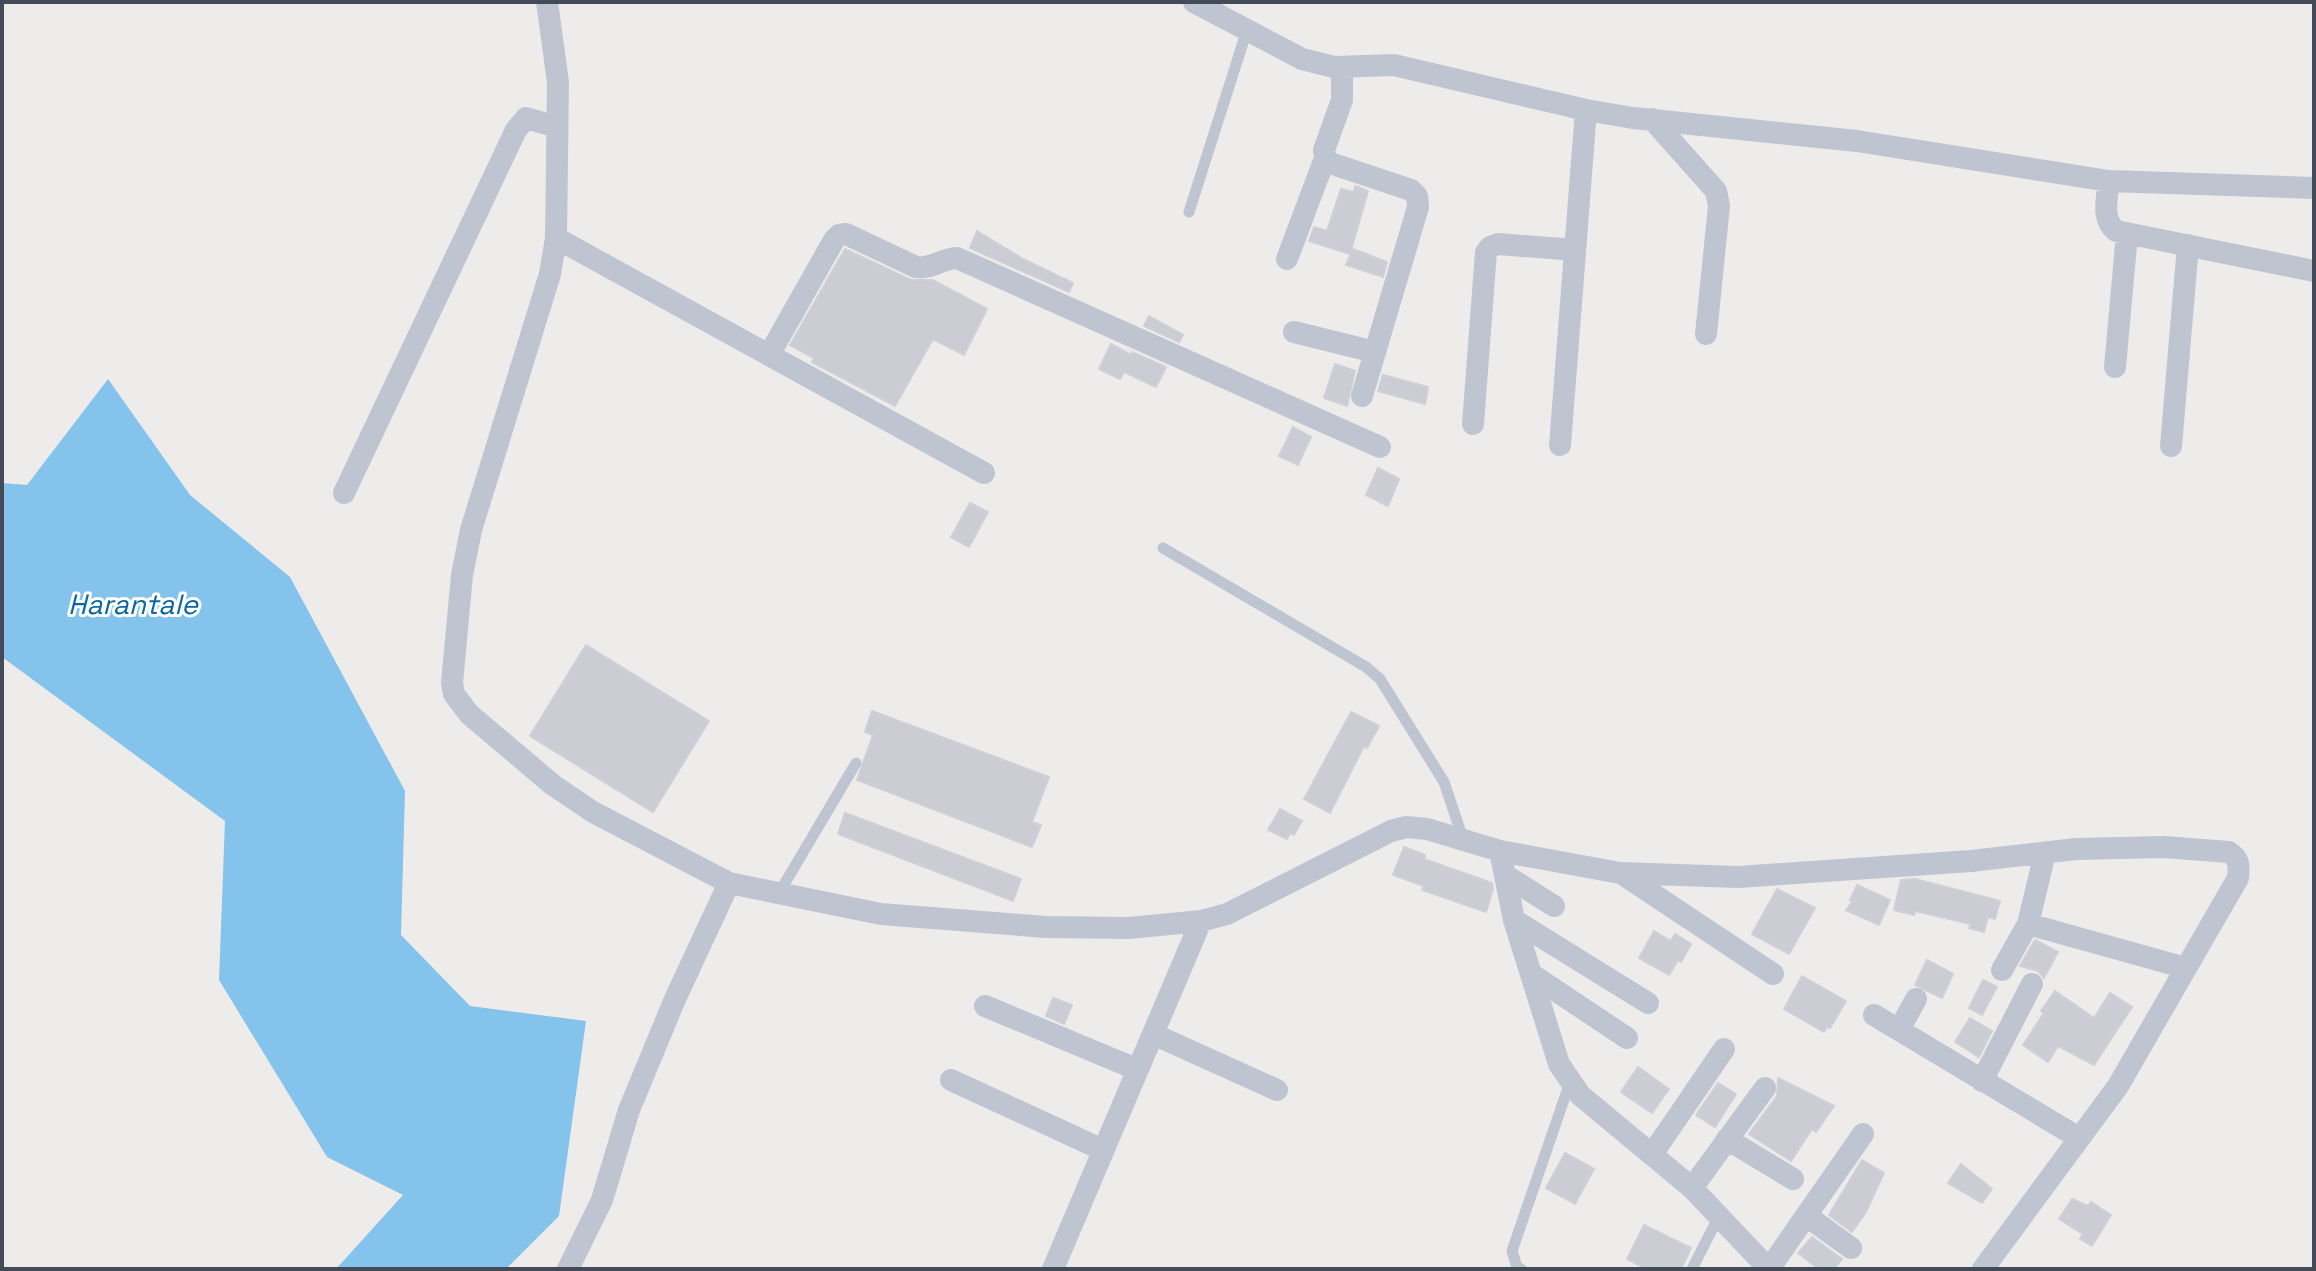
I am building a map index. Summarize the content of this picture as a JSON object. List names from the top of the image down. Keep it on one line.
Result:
{"water":["Harantale"]}
